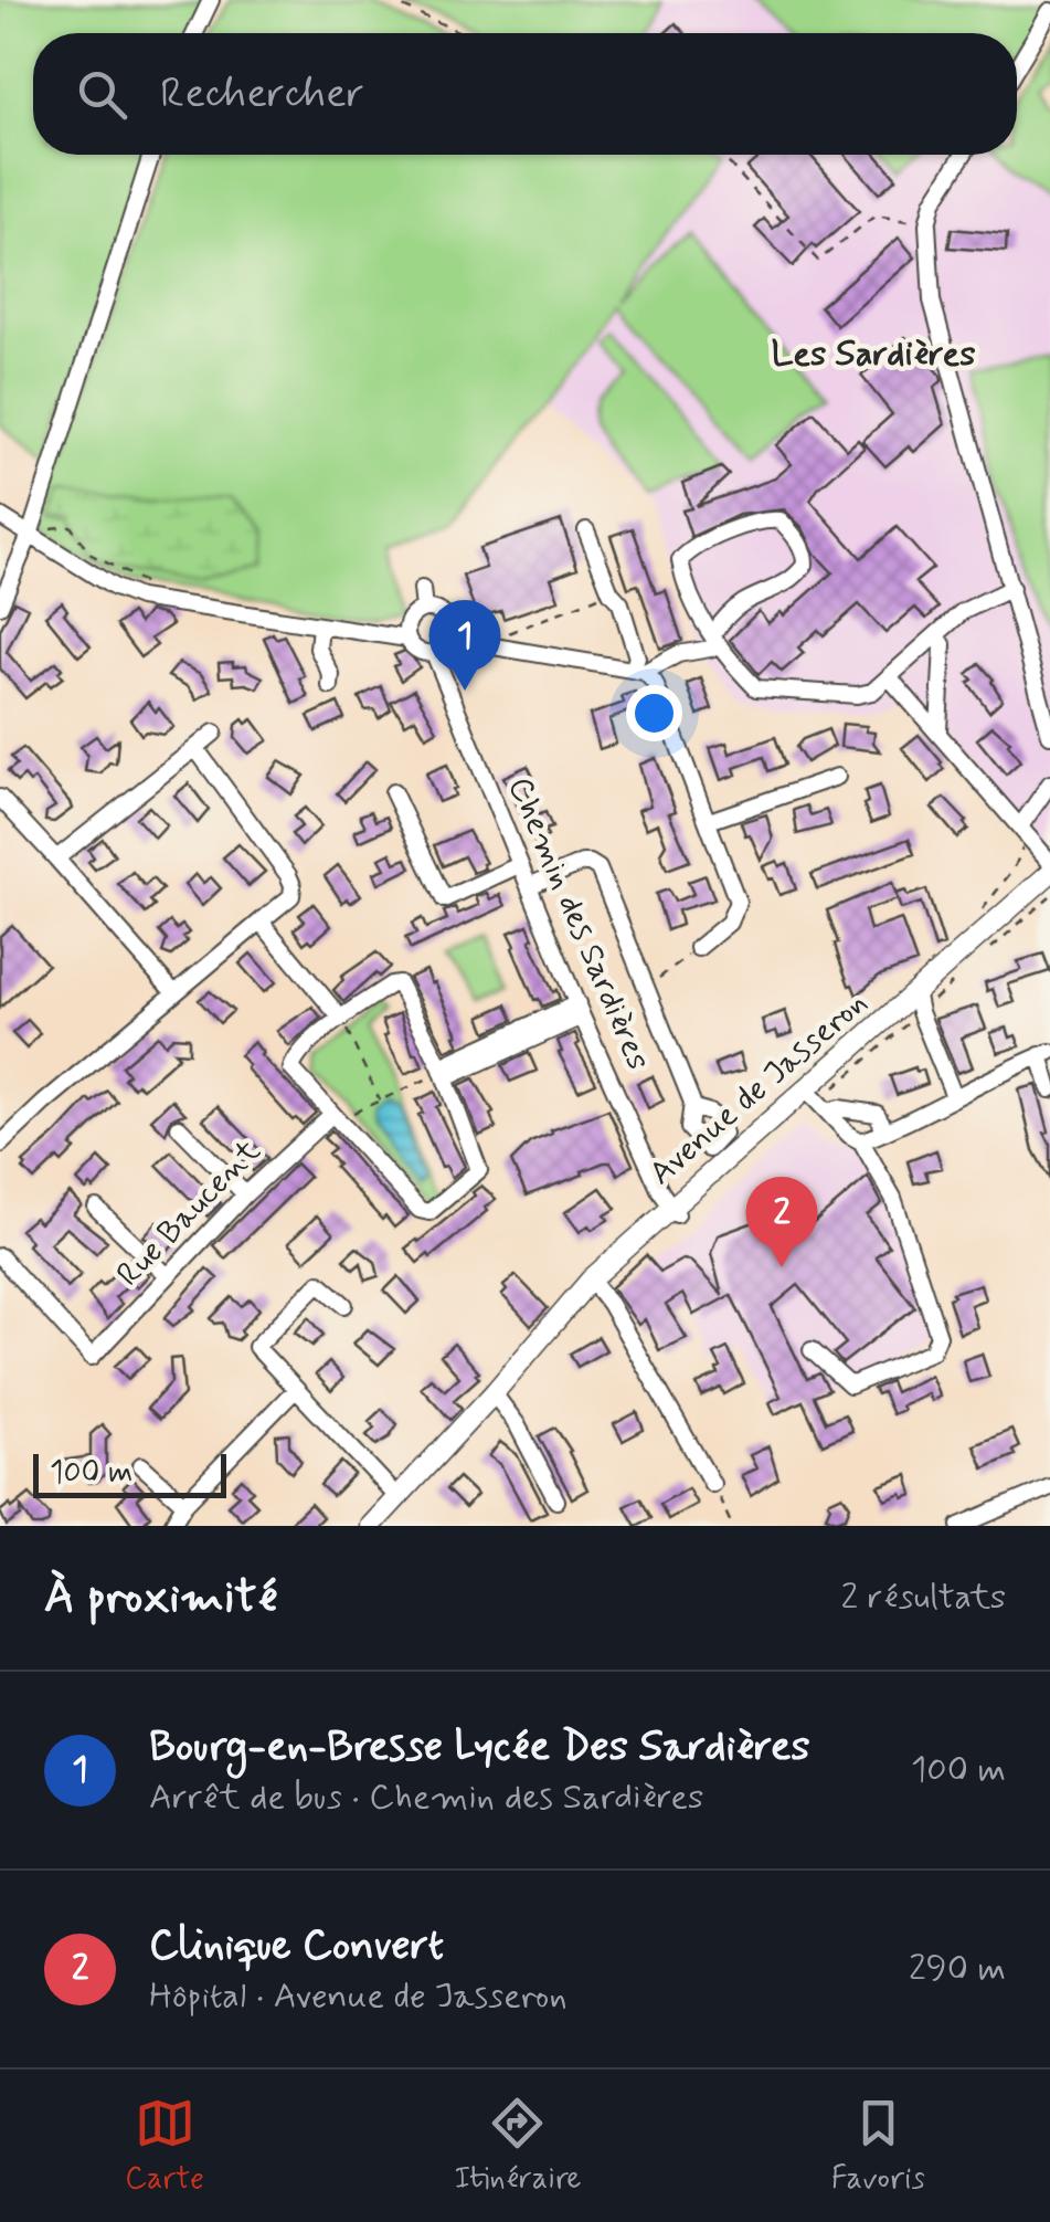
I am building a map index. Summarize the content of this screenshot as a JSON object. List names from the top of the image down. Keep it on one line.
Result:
{"streets":{"main road":["Avenue de Jasseron"],"street":["Chemin des Sardières","Rue Baucent"]},"crossings":[["Chemin des Sardières","Avenue de Jasseron"]],"districts":["Les Sardières"],"scale_bar":"100 m","page":{"search":"Rechercher","pins":["1","2"],"scale":"100 m","heading":["À proximité","2 résultats"],"list":[{"mark":"1","name":"Bourg-en-Bresse Lycée Des Sardières","note":"Arrêt de bus · Chemin des Sardières","value":"100 m"},{"mark":"2","name":"Clinique Convert","note":"Hôpital · Avenue de Jasseron","value":"290 m"}],"nav":["Carte","Itinéraire","Favoris"]}}
